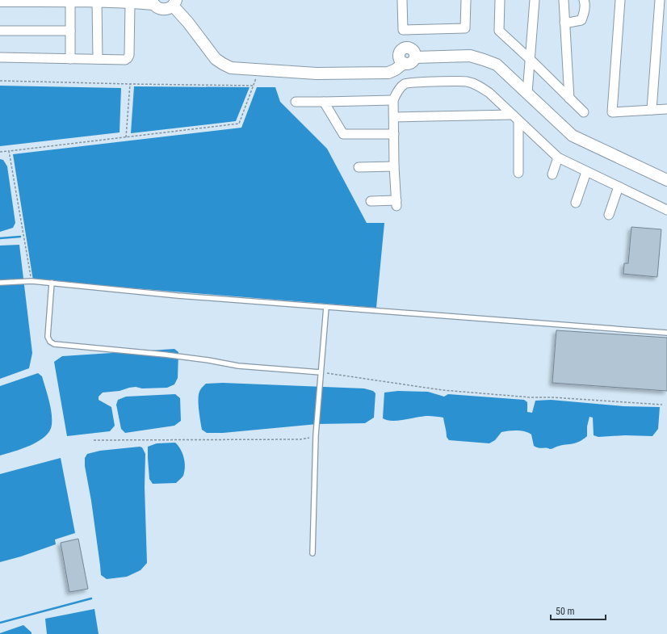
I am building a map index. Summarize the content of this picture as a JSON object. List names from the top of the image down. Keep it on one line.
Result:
{"scale_bar":"50 m"}
